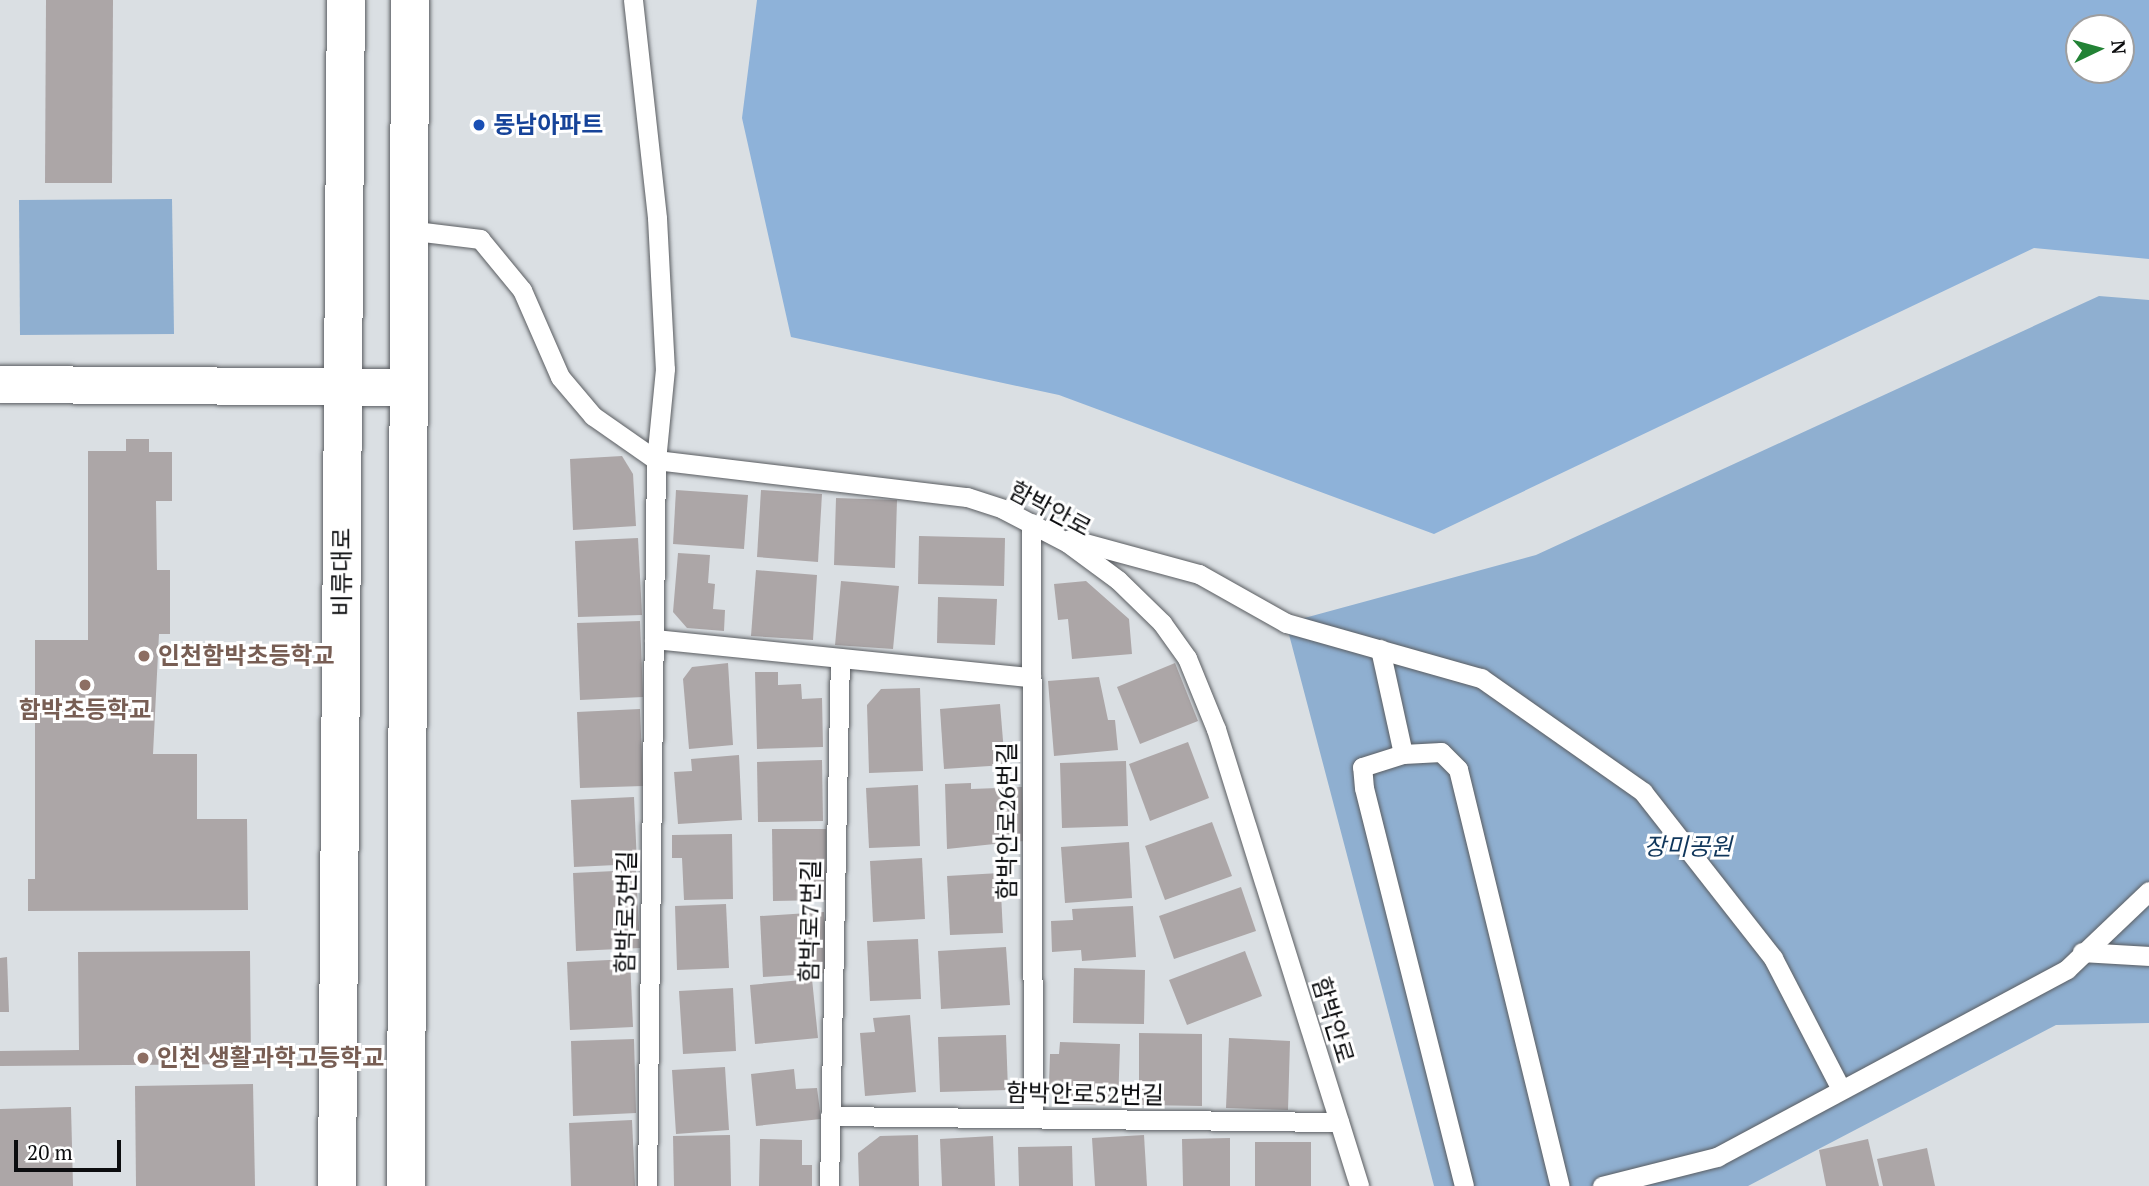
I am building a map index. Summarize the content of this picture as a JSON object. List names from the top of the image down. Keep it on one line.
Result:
{"streets":{"main road":["비류대로"],"lane":["함박안로","함박안로26번길","함박로3번길","함박로7번길","함박안로52번길"]},"crossings":[["함박안로","함박안로26번길"],["함박안로","함박로3번길"],["함박안로","함박안로52번길"],["함박안로26번길","함박안로52번길"],["함박로7번길","함박안로52번길"]],"parks":["장미공원"],"places":["동남아파트","인천함박초등학교","함박초등학교","인천 생활과학고등학교"],"scale_bar":"20 m","north":"right"}
